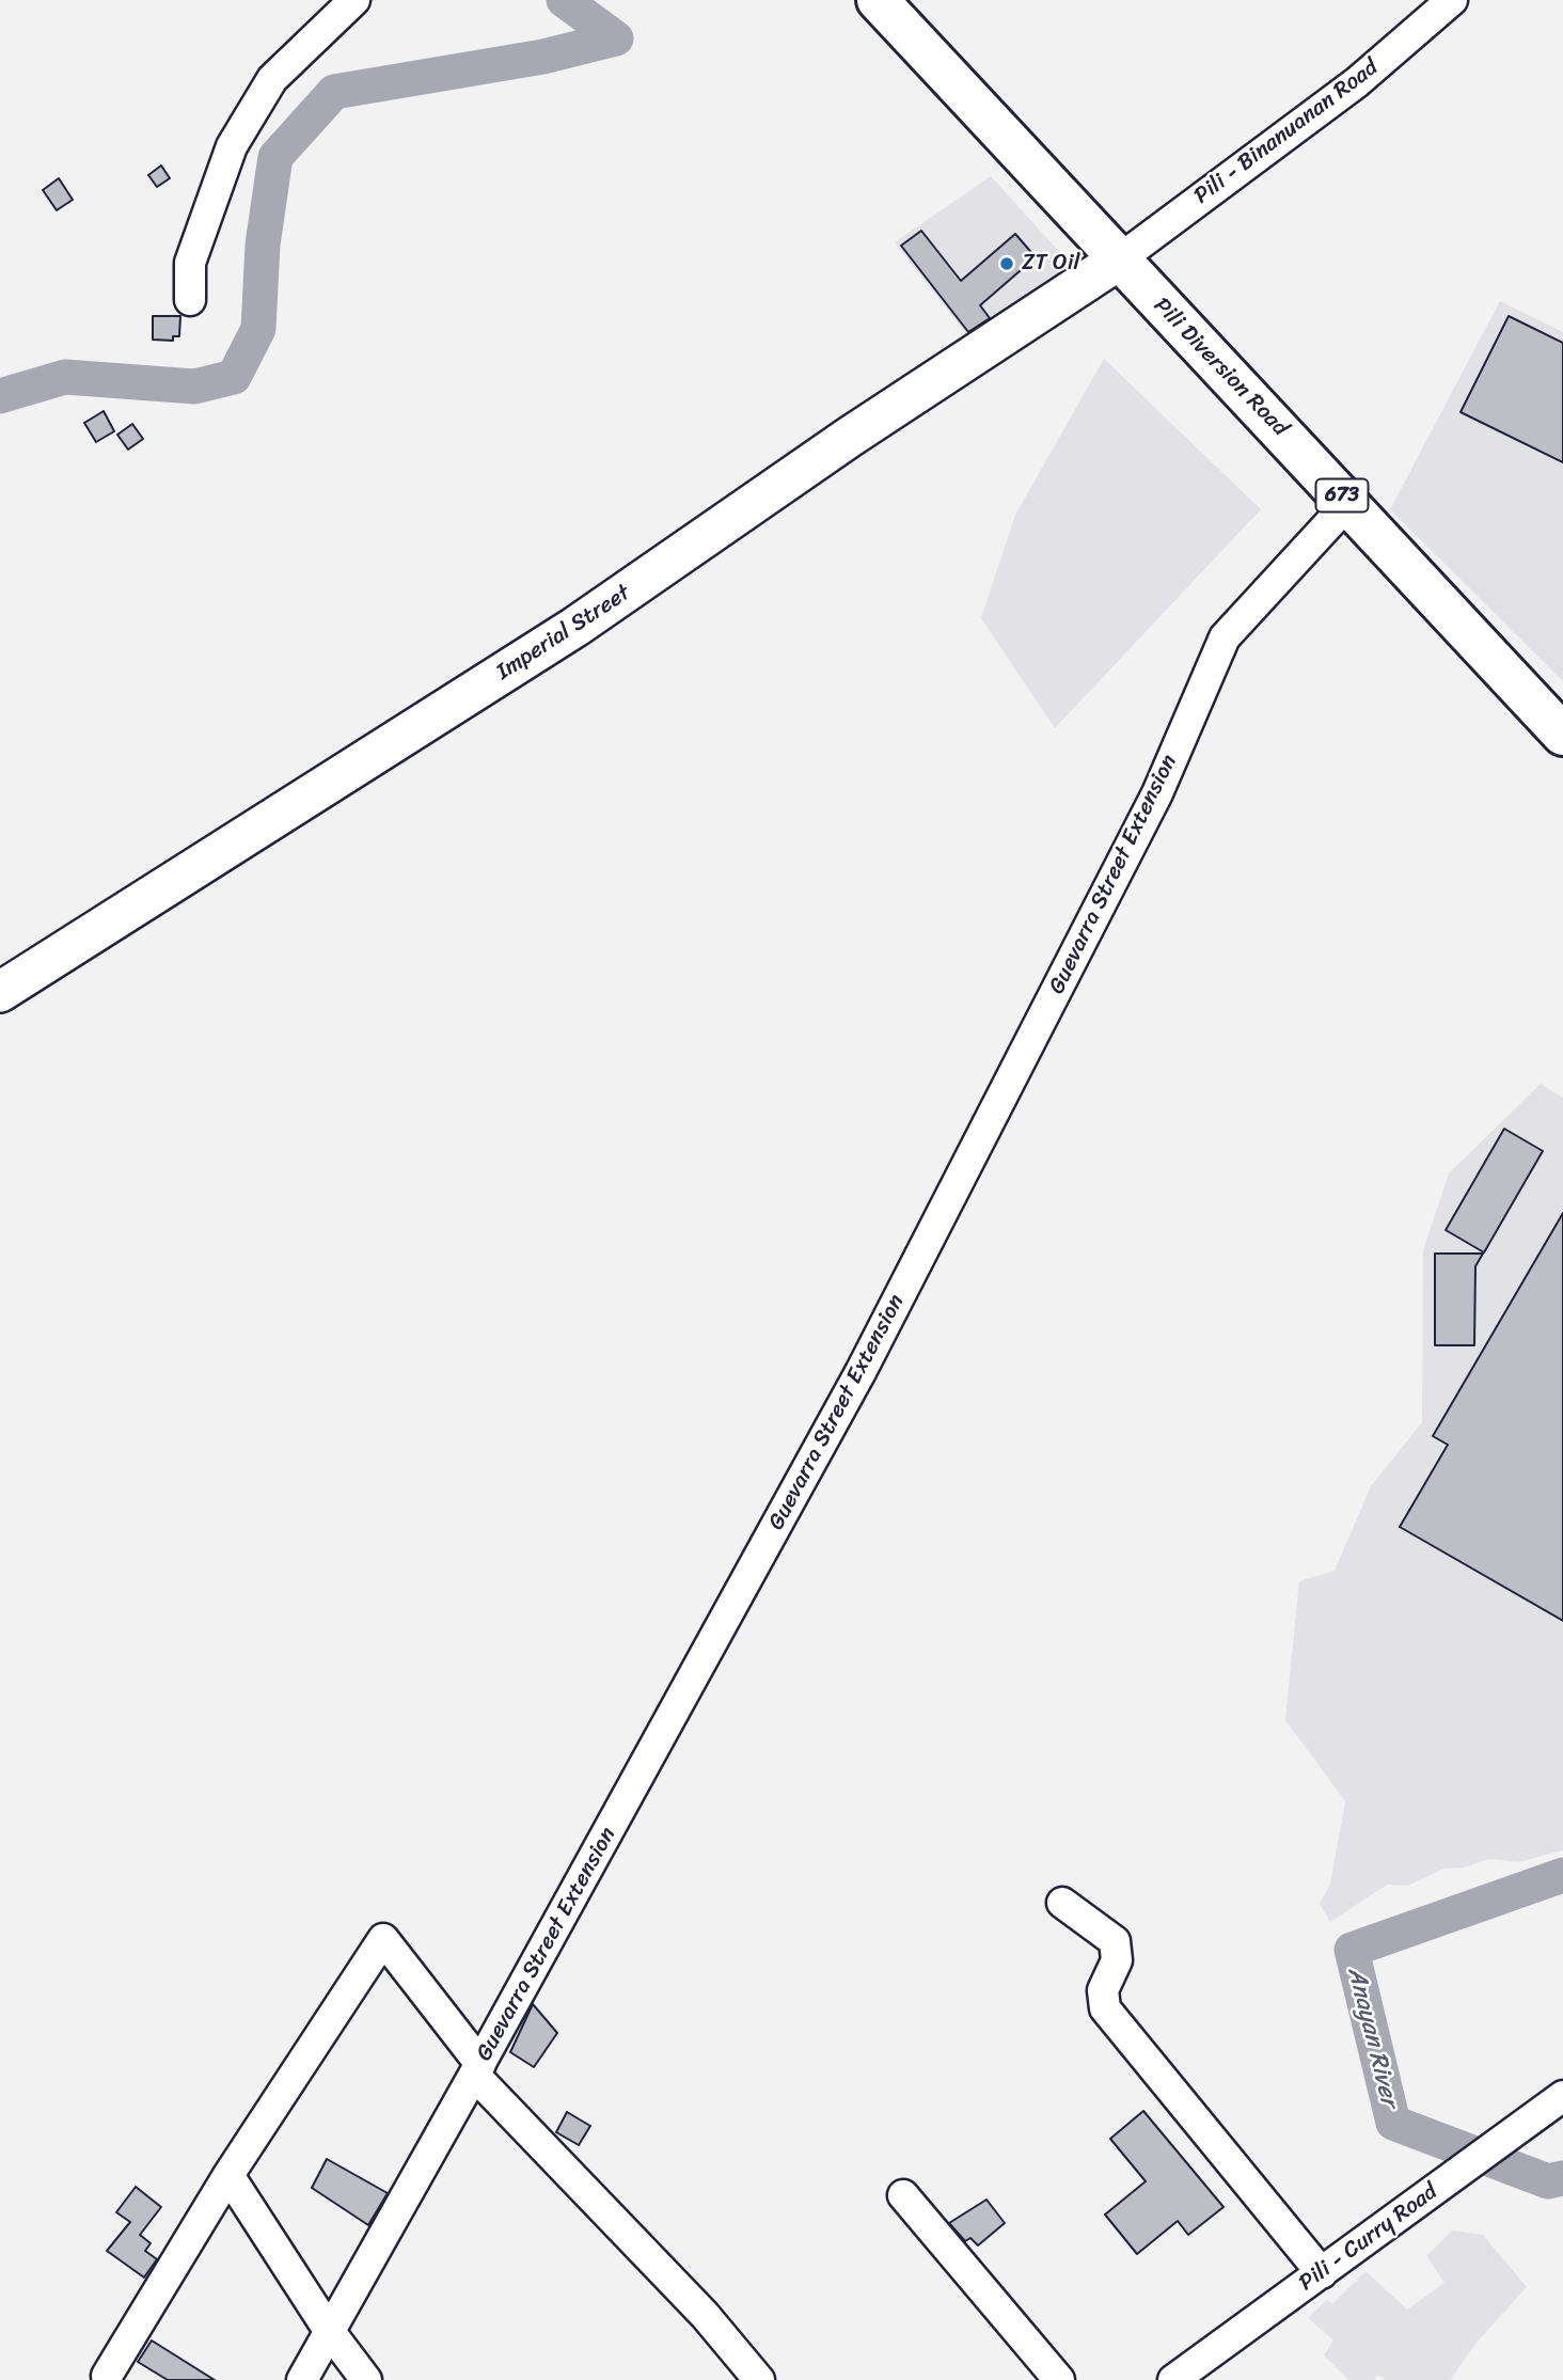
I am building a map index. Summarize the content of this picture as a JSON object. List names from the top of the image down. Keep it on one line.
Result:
{"streets":{"highway":["Pili Diversion Road","673"],"main road":["Imperial Street"],"street":["Pili - Binanuanan Road","Guevarra Street Extension","Pili - Curry Road"]},"crossings":[["Pili - Binanuanan Road","Pili Diversion Road"],["Pili - Binanuanan Road","Imperial Street"],["Pili Diversion Road","Imperial Street"],["Pili Diversion Road","Guevarra Street Extension"]],"water":["Anayan River"],"places":["ZT Oil"]}
